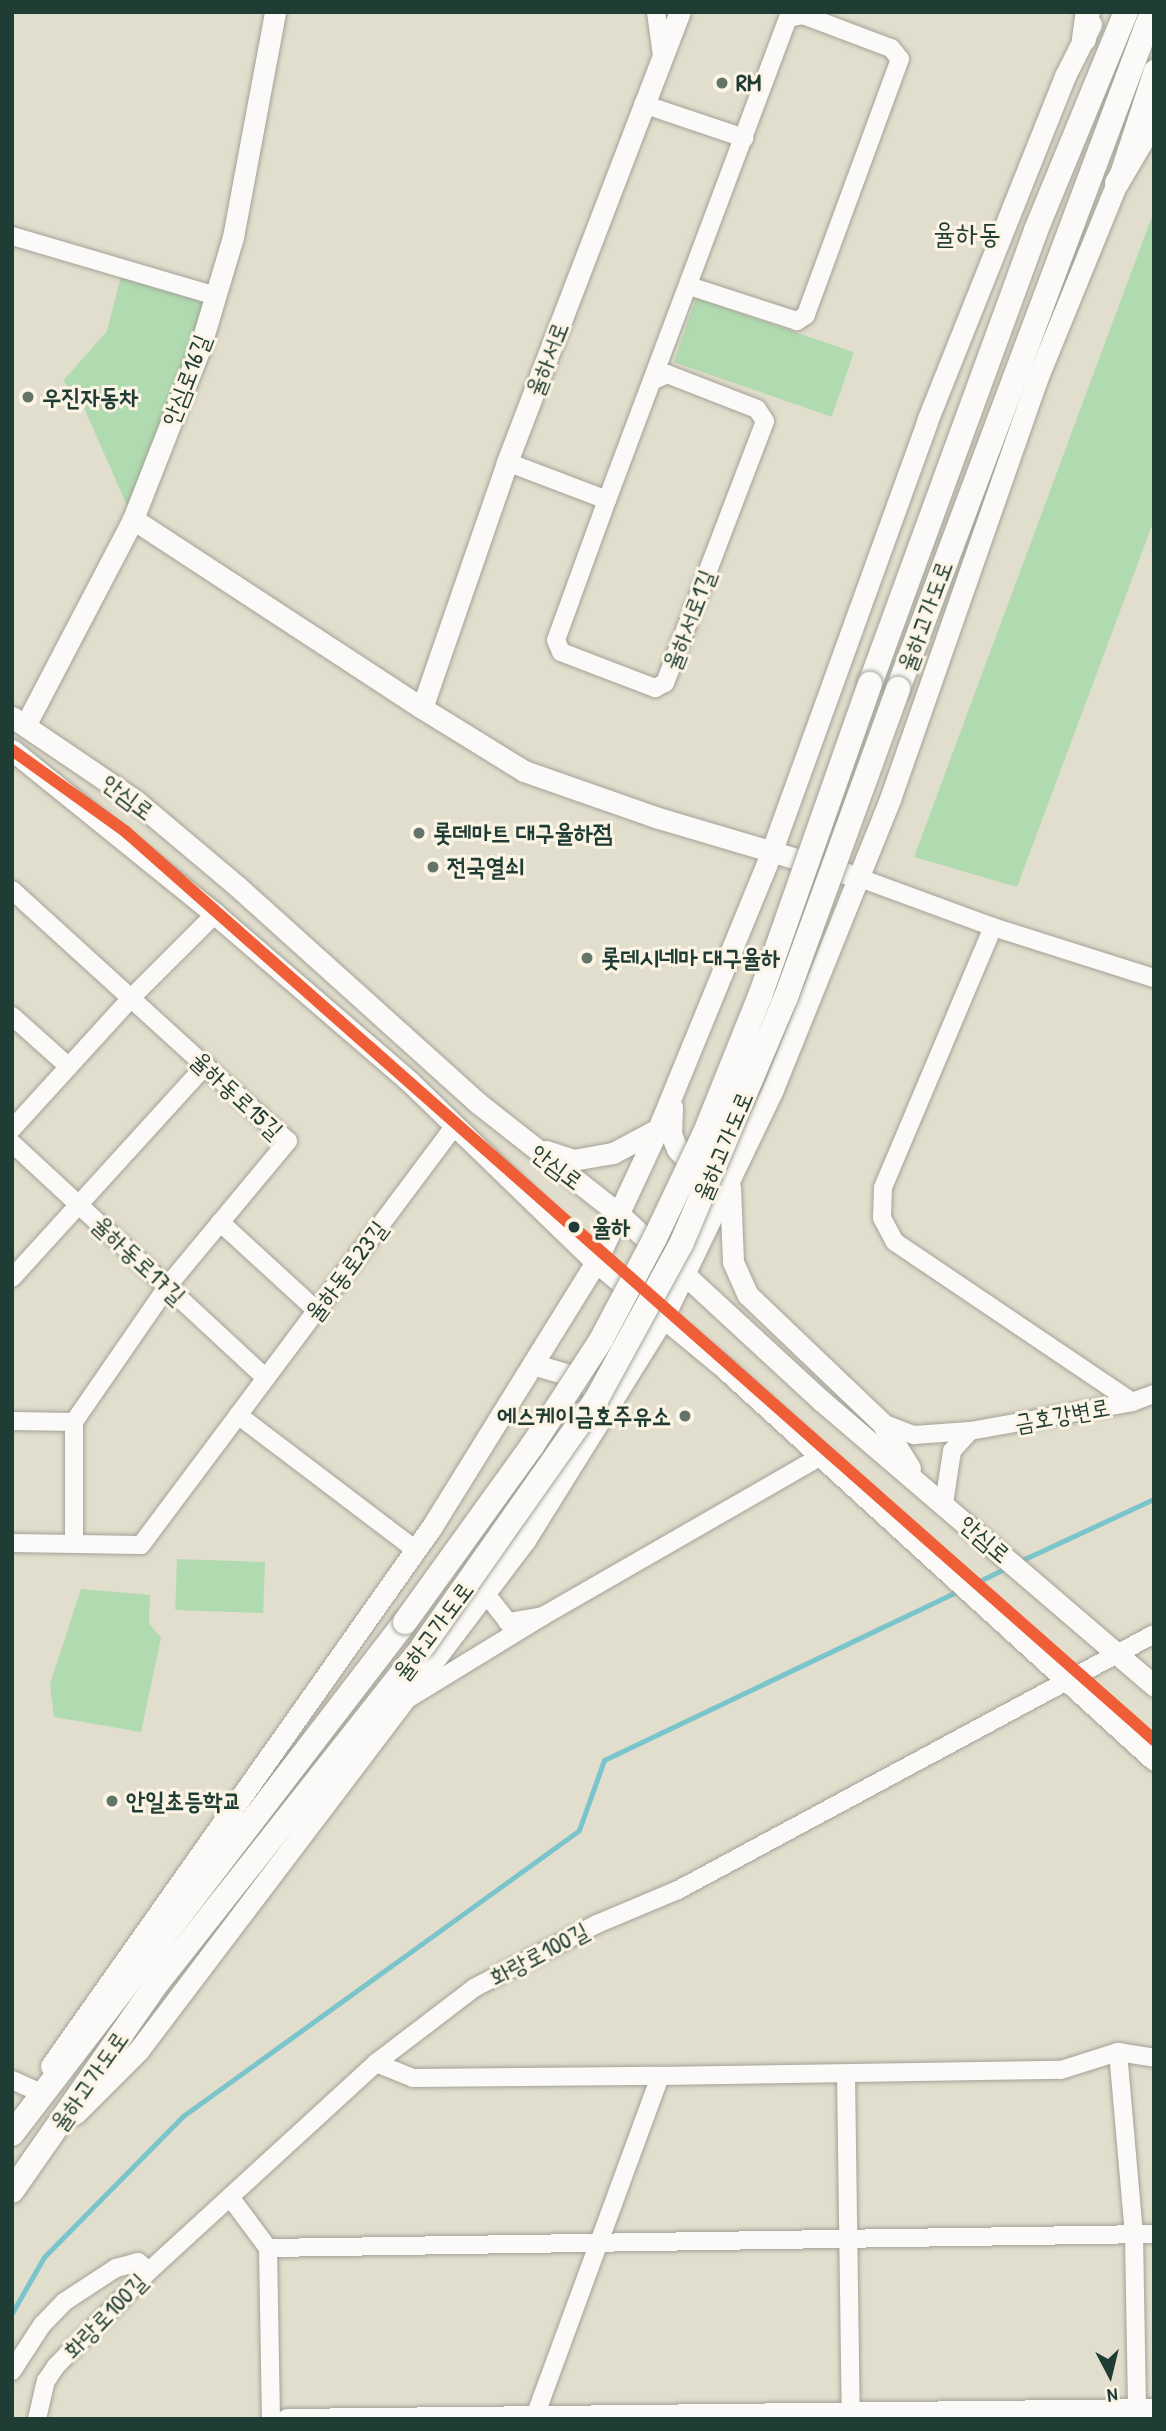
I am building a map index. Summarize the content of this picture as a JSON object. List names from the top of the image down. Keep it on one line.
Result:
{"streets":{"highway":["율하고가도로"],"main road":["율하서로","안심로16길","안심로"],"street":["율하서로1길","율하동로15길","율하동로17길","율하동로23길","금호강변로","화랑로100길"]},"crossings":[["안심로16길","안심로"],["안심로","율하동로23길"],["안심로","화랑로100길"],["율하동로17길","율하동로23길"]],"districts":["율하동"],"places":["RM","우진자동차","롯데마트 대구율하점","전국열쇠","롯데시네마 대구율하","율하","에스케이금호주유소","안일초등학교"],"north":"bottom"}
